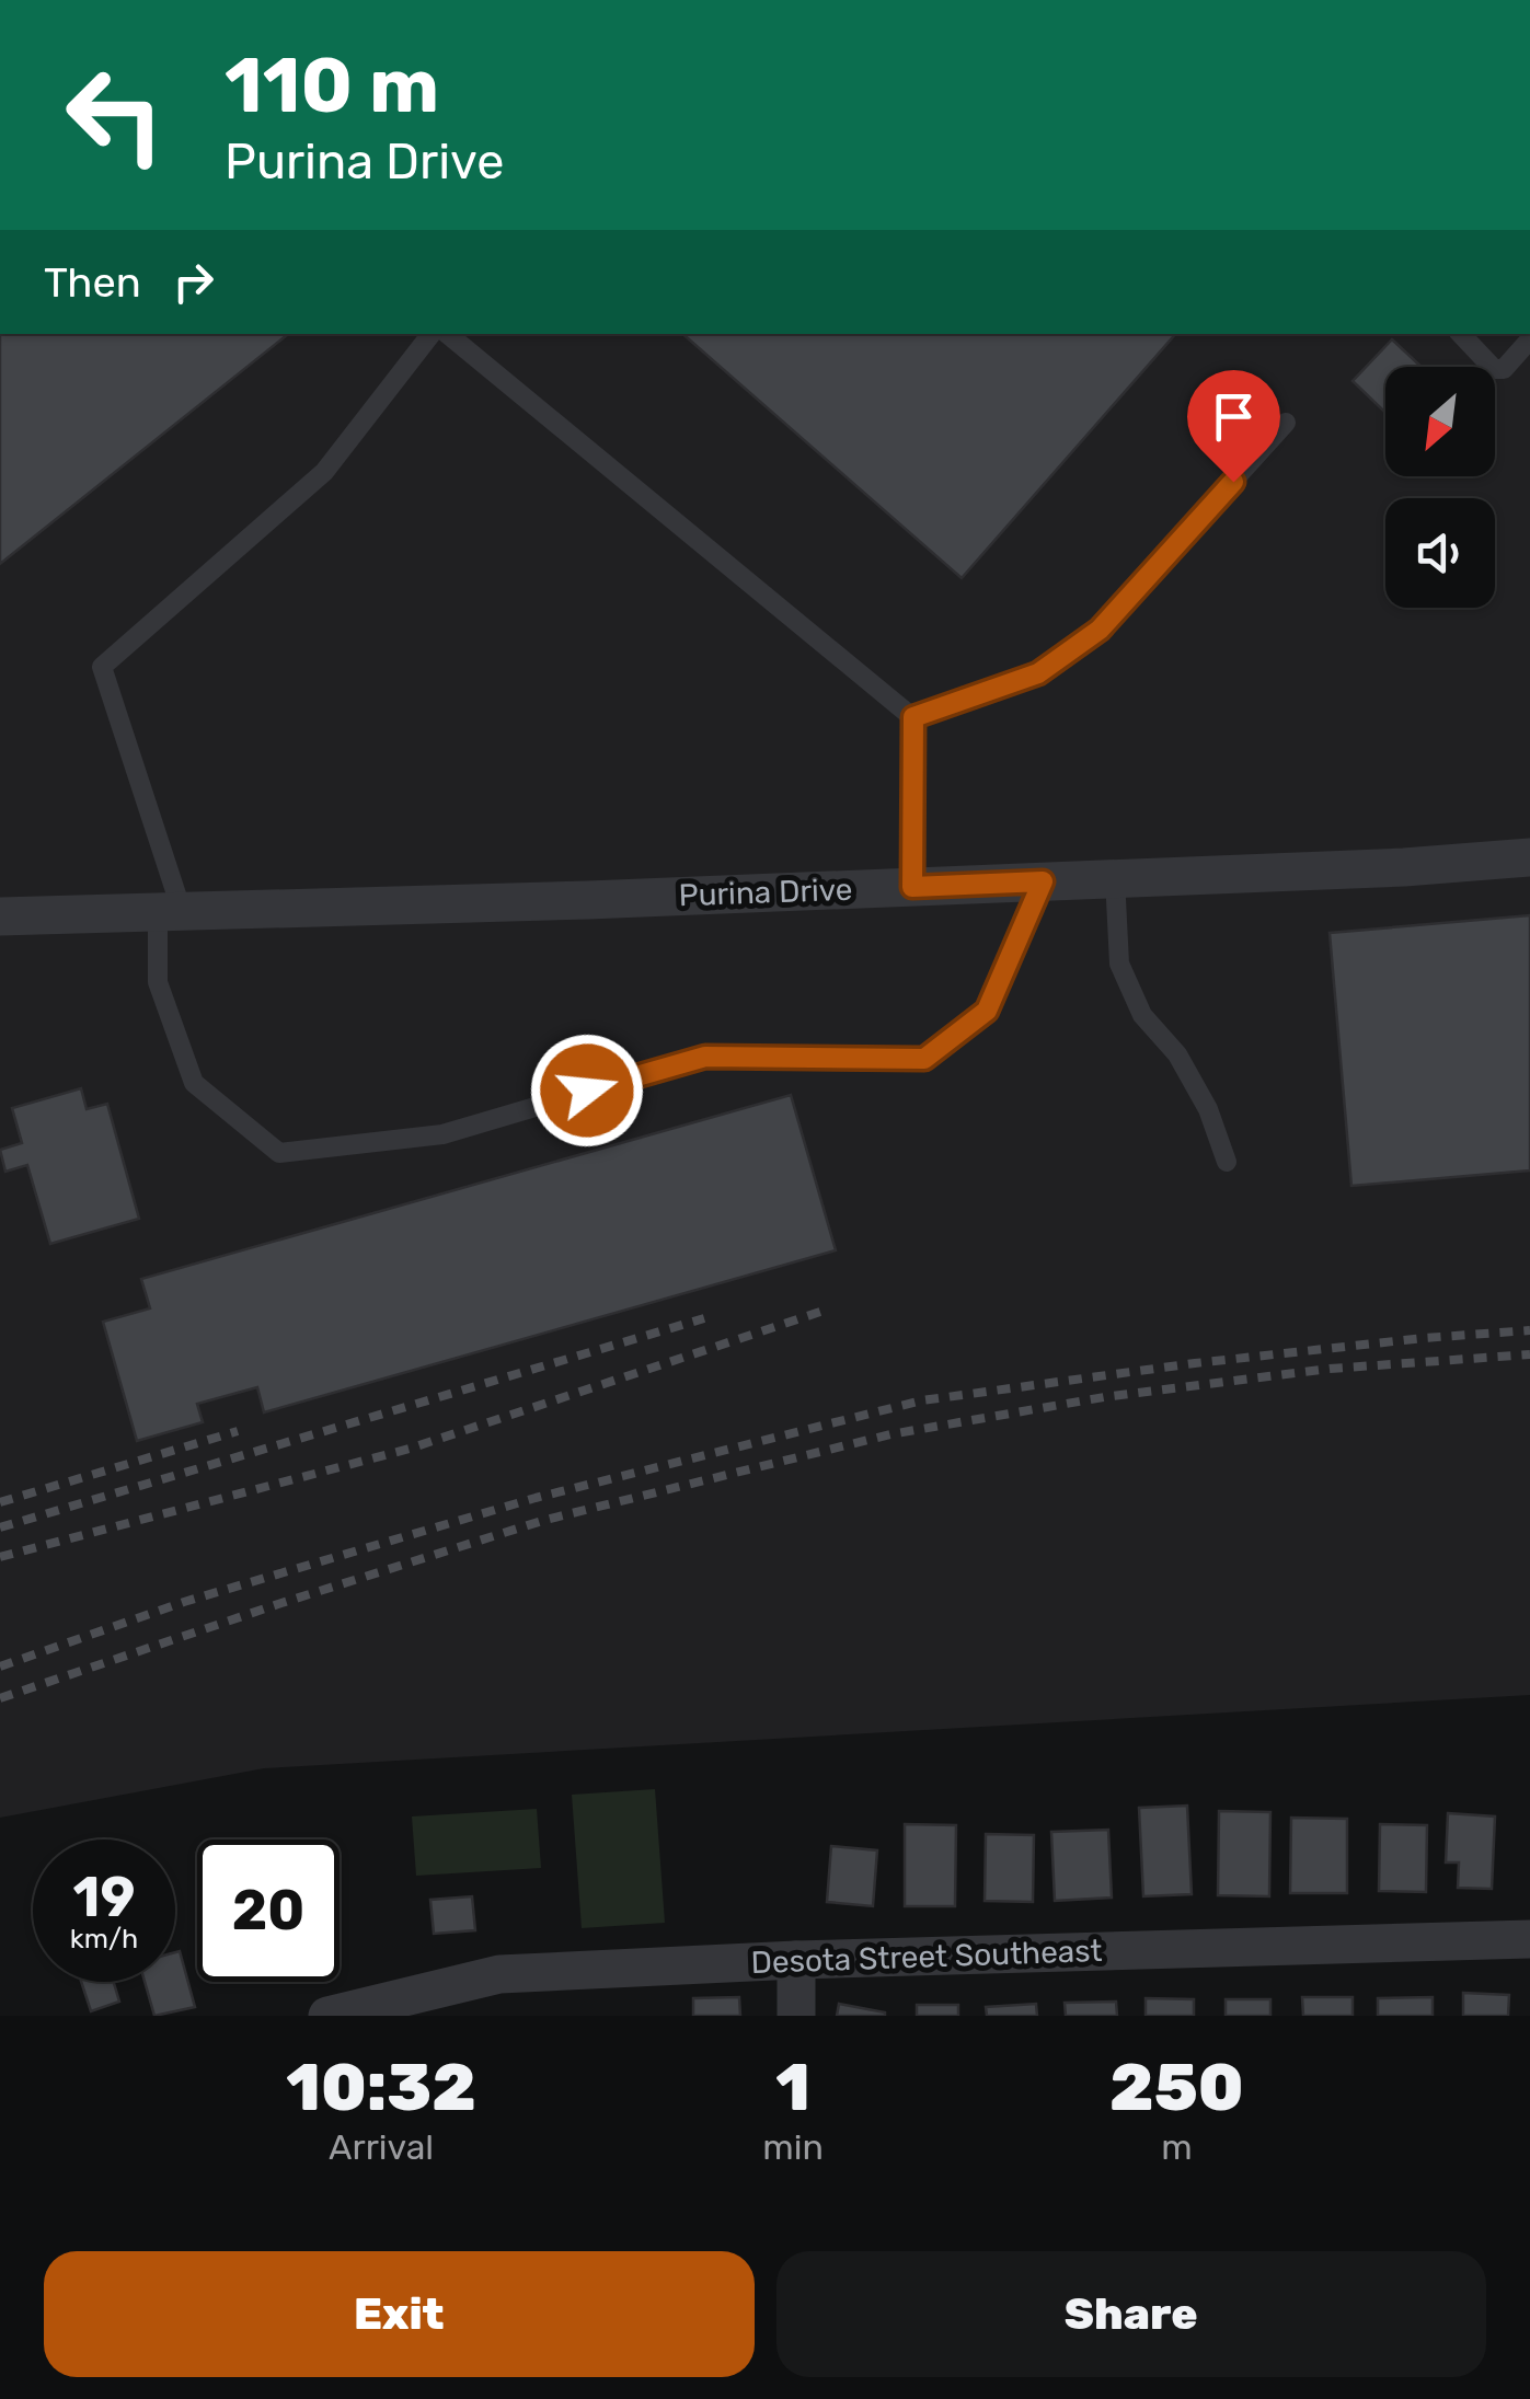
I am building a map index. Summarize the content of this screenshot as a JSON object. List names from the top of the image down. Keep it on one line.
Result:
{"streets":{"street":["Purina Drive","Desota Street Southeast"]},"north":"bottom left","page":{"turn":["110 m","Purina Drive"],"then":"Then","speed":"19 km/h","limit":"20","eta":["10:32","Arrival","1","min","250","m"],"buttons":["Exit","Share"]}}
